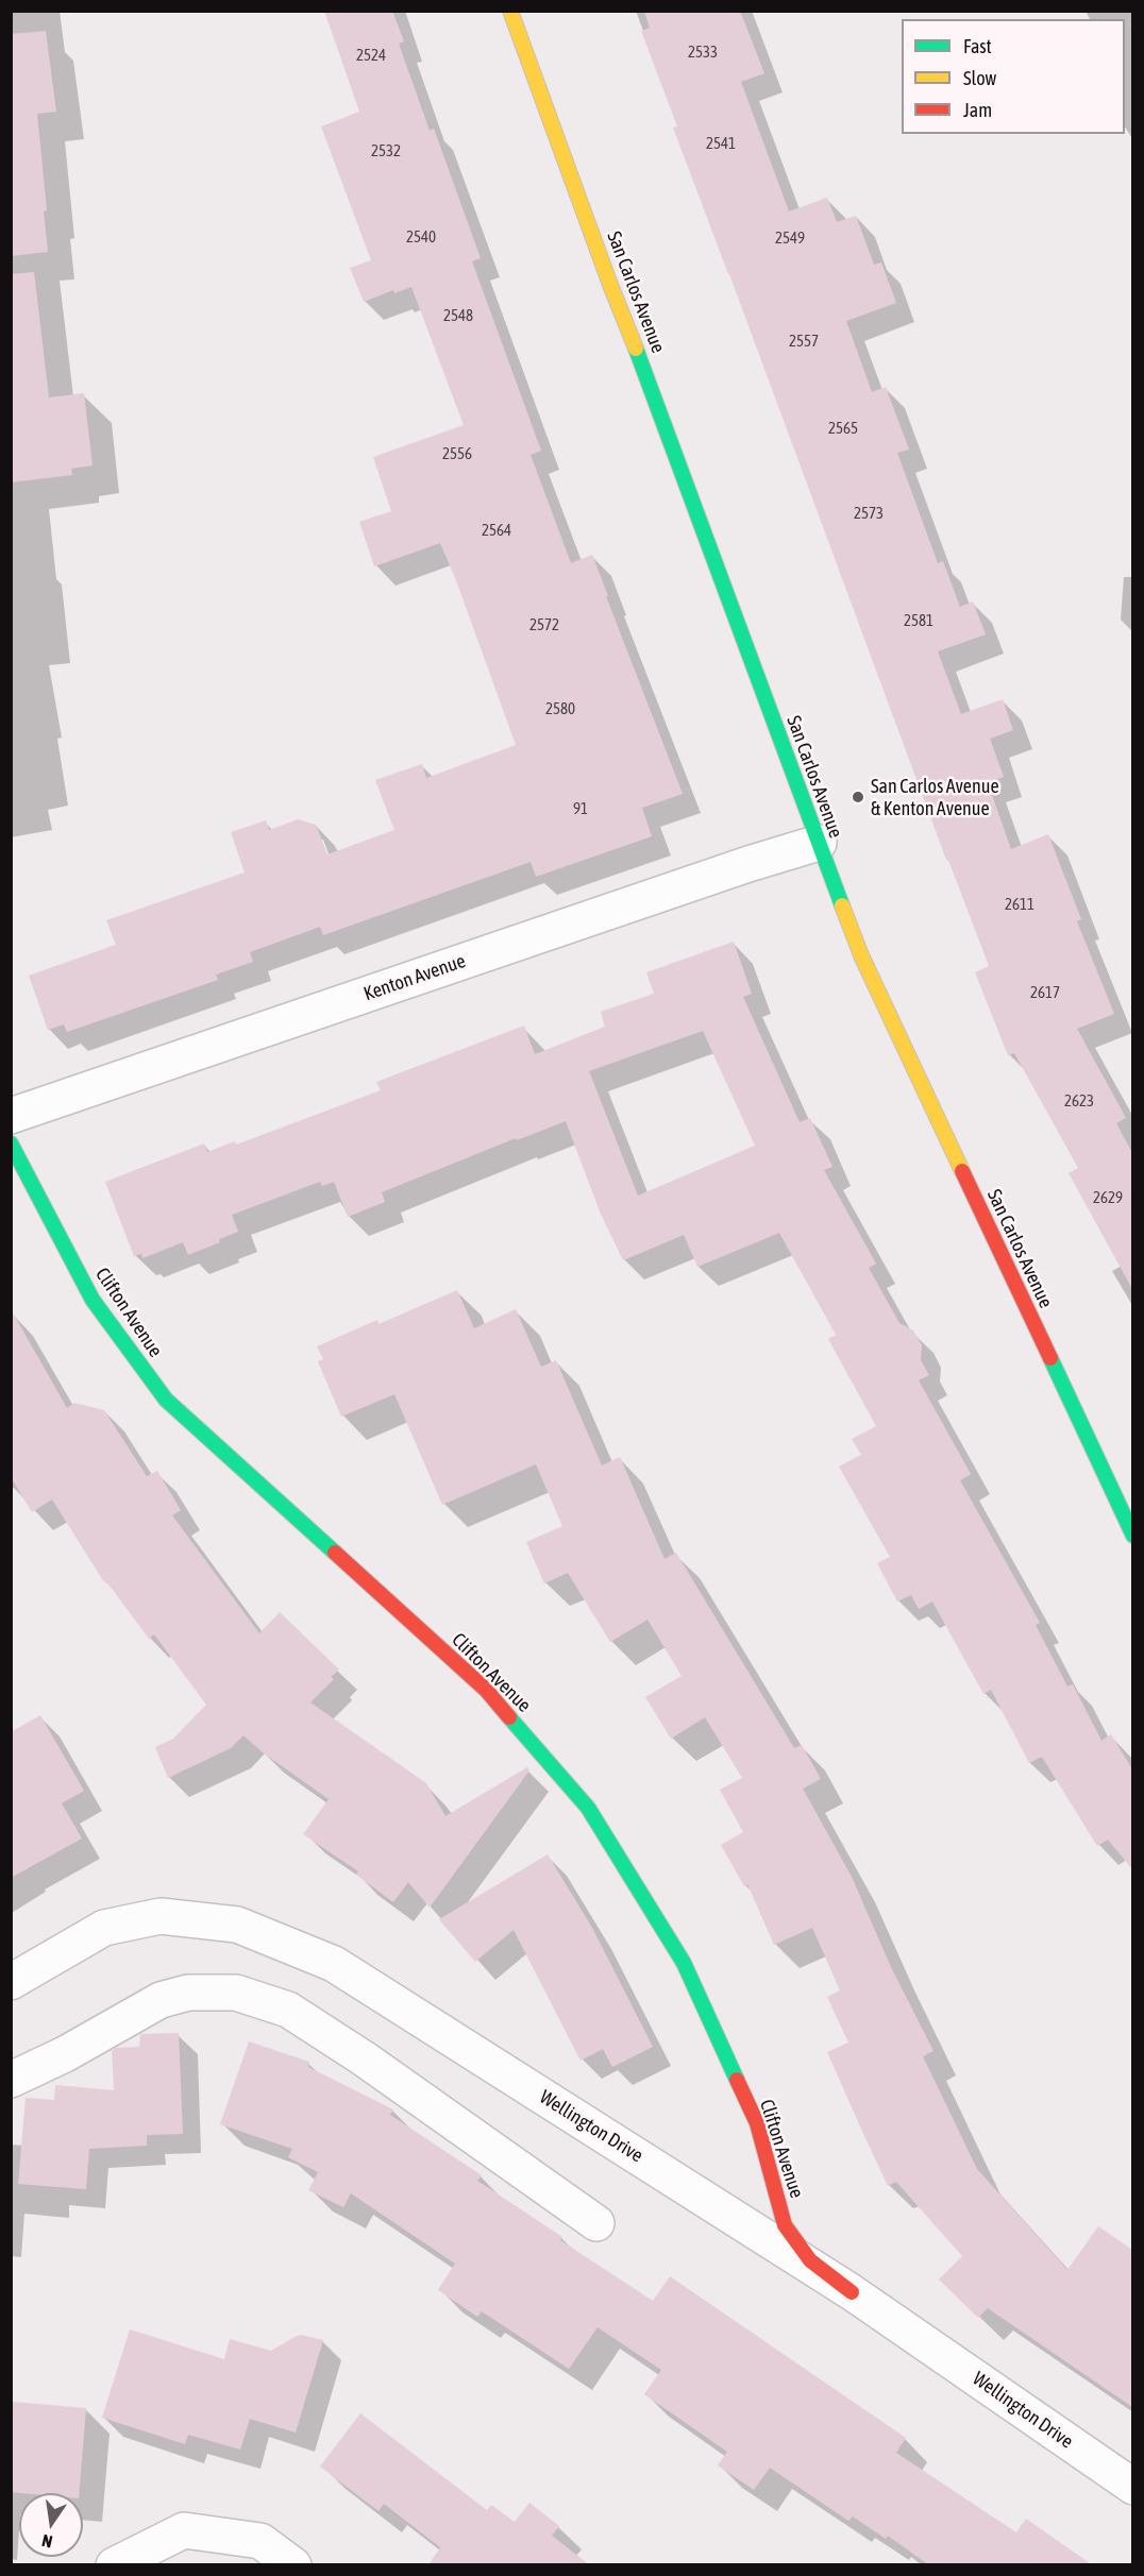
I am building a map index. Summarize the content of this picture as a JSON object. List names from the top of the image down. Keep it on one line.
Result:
{"streets":{"main road":["San Carlos Avenue","Clifton Avenue"],"street":["Kenton Avenue","Wellington Drive"]},"crossings":[["San Carlos Avenue","Kenton Avenue"],["Clifton Avenue","Wellington Drive"]],"places":["San Carlos Avenue & Kenton Avenue"],"house_numbers":["2533","2524","2541","2532","2540","2549","2548","2557","2565","2556","2573","2564","2581","2572","2580","91","2611","2617","2623","2629"],"legend":["Fast","Slow","Jam"],"north":"bottom"}
